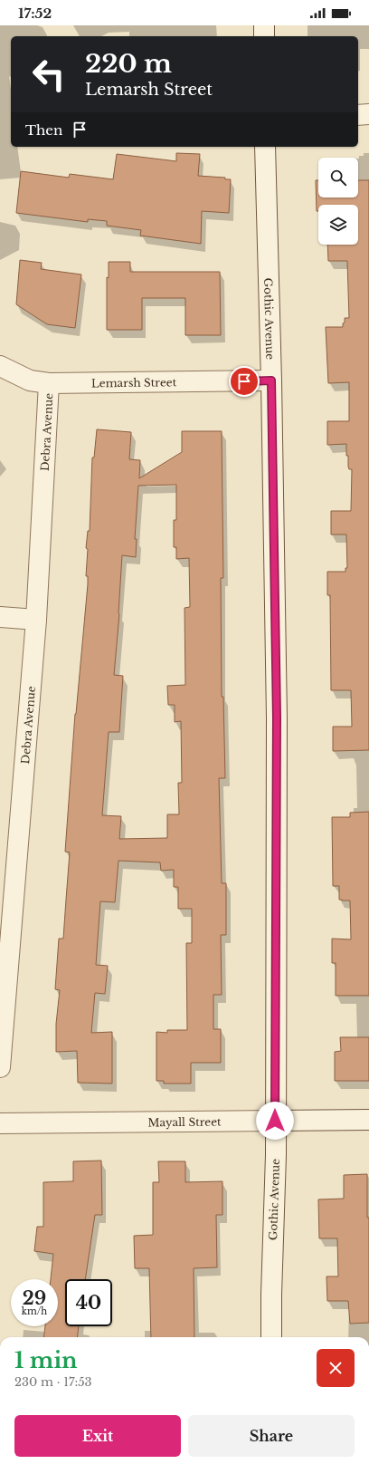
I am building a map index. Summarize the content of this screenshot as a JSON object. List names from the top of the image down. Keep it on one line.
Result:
{"streets":{"street":["Gothic Avenue","Lemarsh Street","Debra Avenue","Mayall Street"]},"crossings":[["Gothic Avenue","Lemarsh Street"],["Gothic Avenue","Mayall Street"],["Lemarsh Street","Debra Avenue"]],"page":{"status":"17:52","turn":["220 m","Lemarsh Street"],"then":"Then","speed":"29 km/h","limit":"40","heading":["1 min","230 m · 17:53"],"buttons":["Exit","Share"]}}
